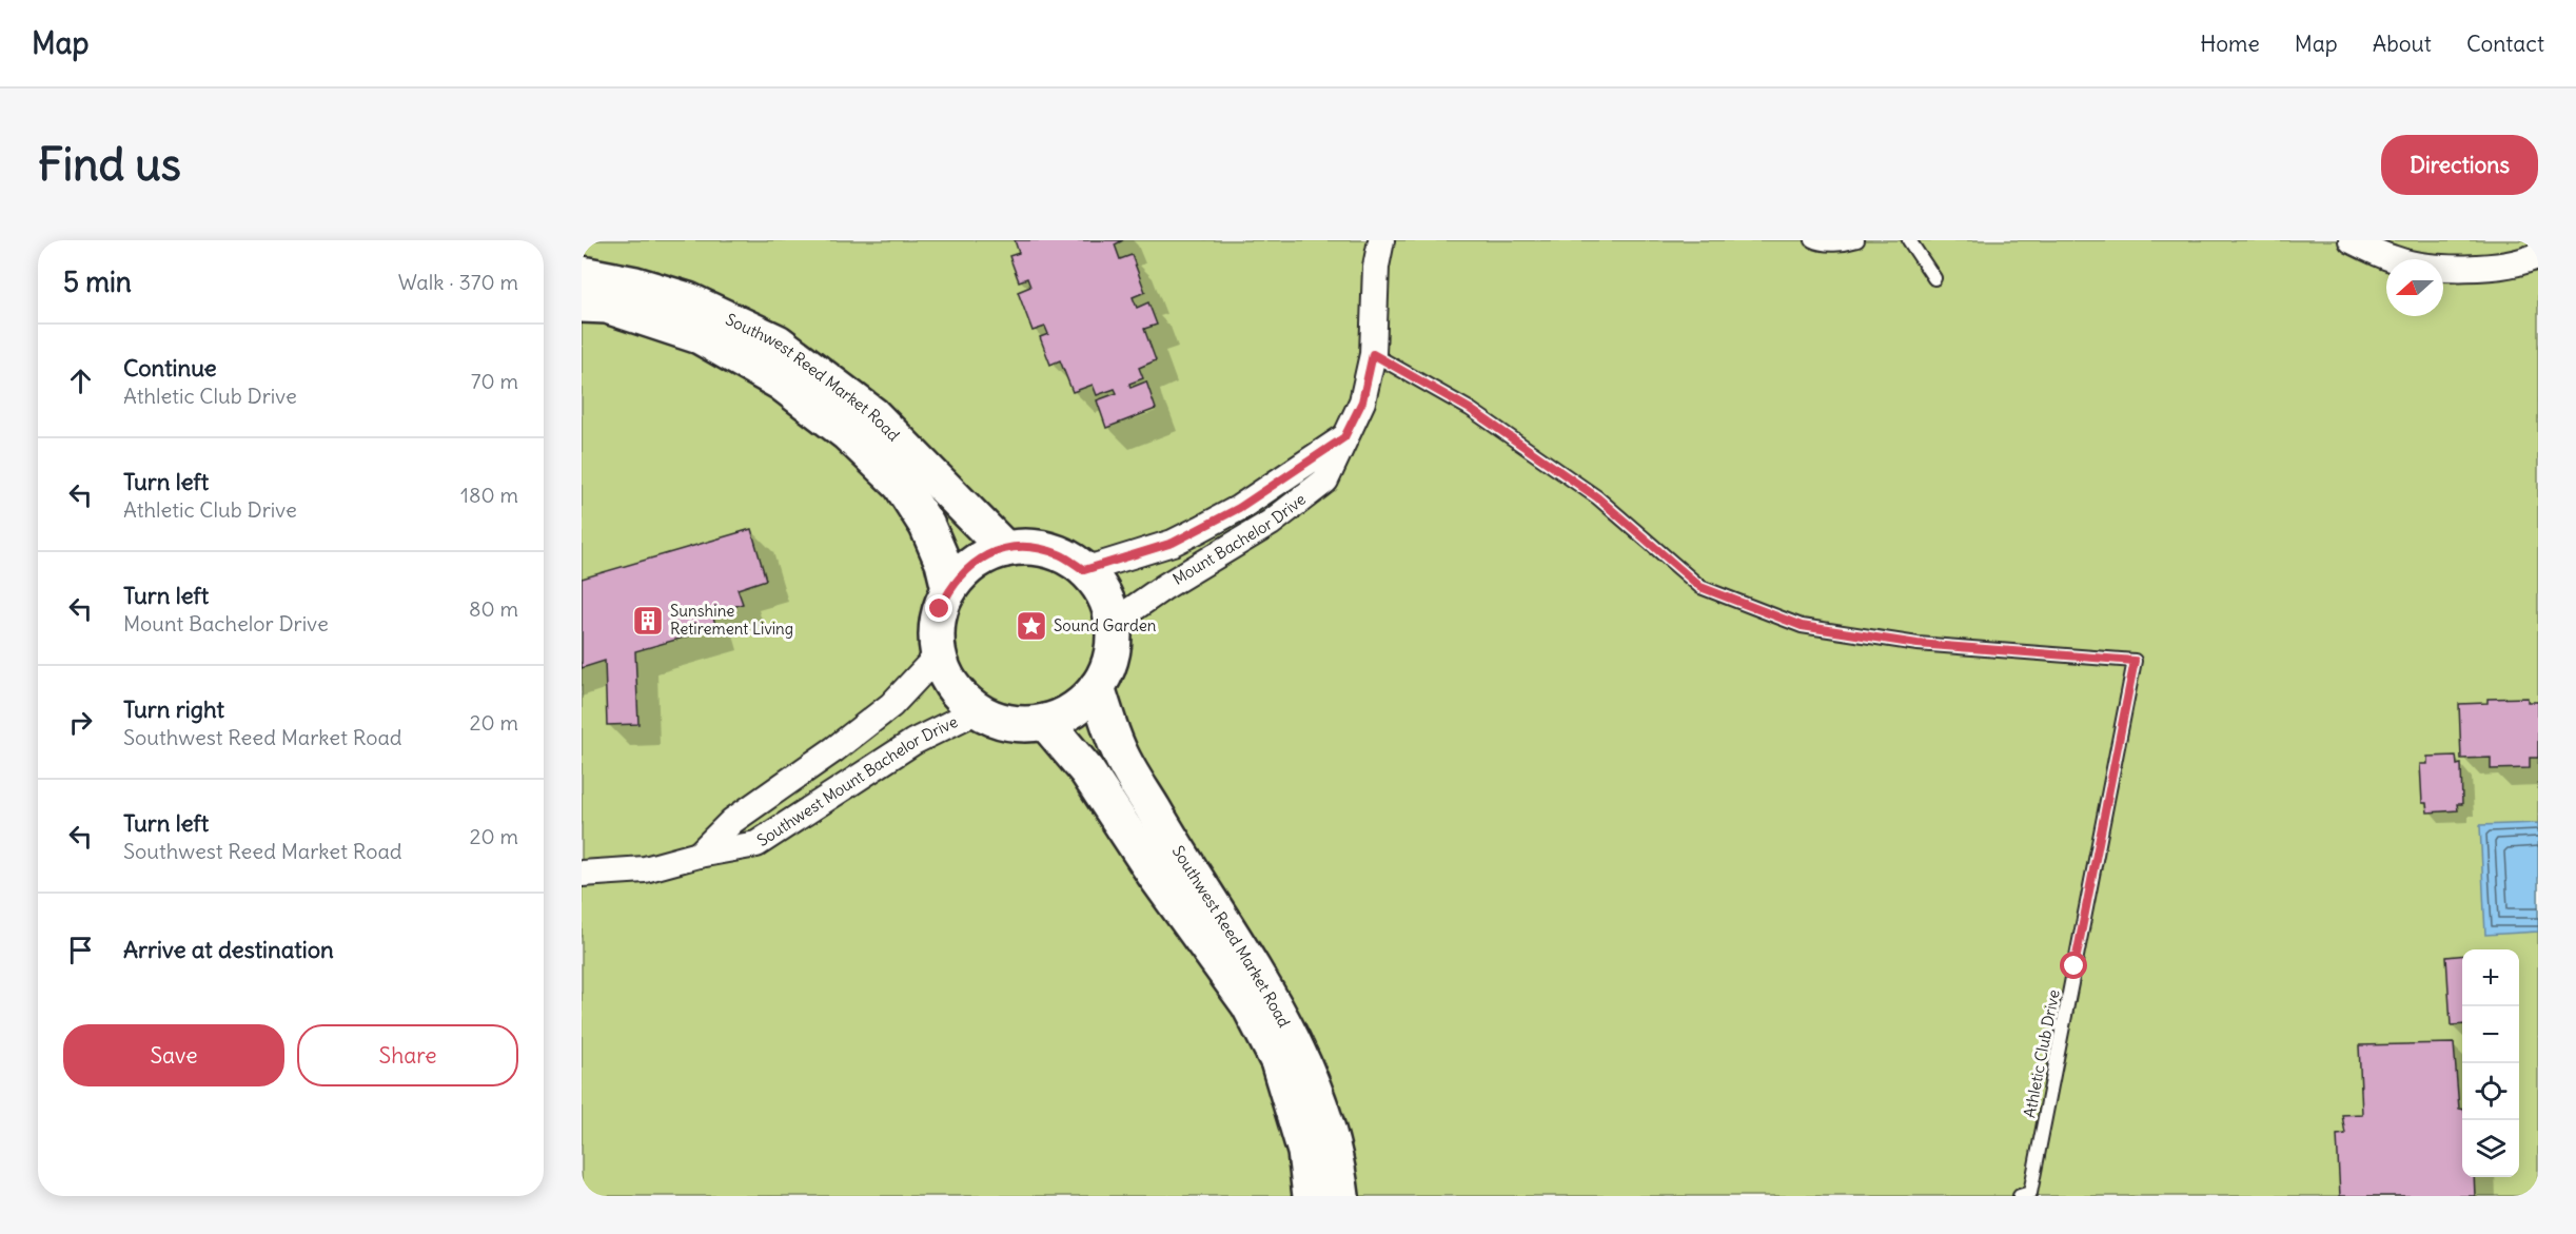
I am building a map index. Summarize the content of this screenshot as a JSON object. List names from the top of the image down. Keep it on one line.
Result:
{"streets":{"main road":["Southwest Reed Market Road"],"street":["Mount Bachelor Drive","Southwest Mount Bachelor Drive"],"lane":["Athletic Club Drive"]},"crossings":[["Southwest Reed Market Road","Mount Bachelor Drive"],["Southwest Reed Market Road","Southwest Mount Bachelor Drive"],["Mount Bachelor Drive","Southwest Mount Bachelor Drive"],["Mount Bachelor Drive","Athletic Club Drive"]],"places":{"building":["Sunshine Retirement Living"],"place":["Sound Garden"]},"north":"left","page":{"header":"Map","nav":["Home","Map","About","Contact"],"buttons":["Directions",["Save","Share"]],"title":"Find us","heading":["5 min","Walk · 370 m"],"list":[["Continue","Athletic Club Drive","70 m"],["Turn left","Athletic Club Drive","180 m"],["Turn left","Mount Bachelor Drive","80 m"],["Turn right","Southwest Reed Market Road","20 m"],["Turn left","Southwest Reed Market Road","20 m"],"Arrive at destination"],"map_buttons":["+","−"]}}
